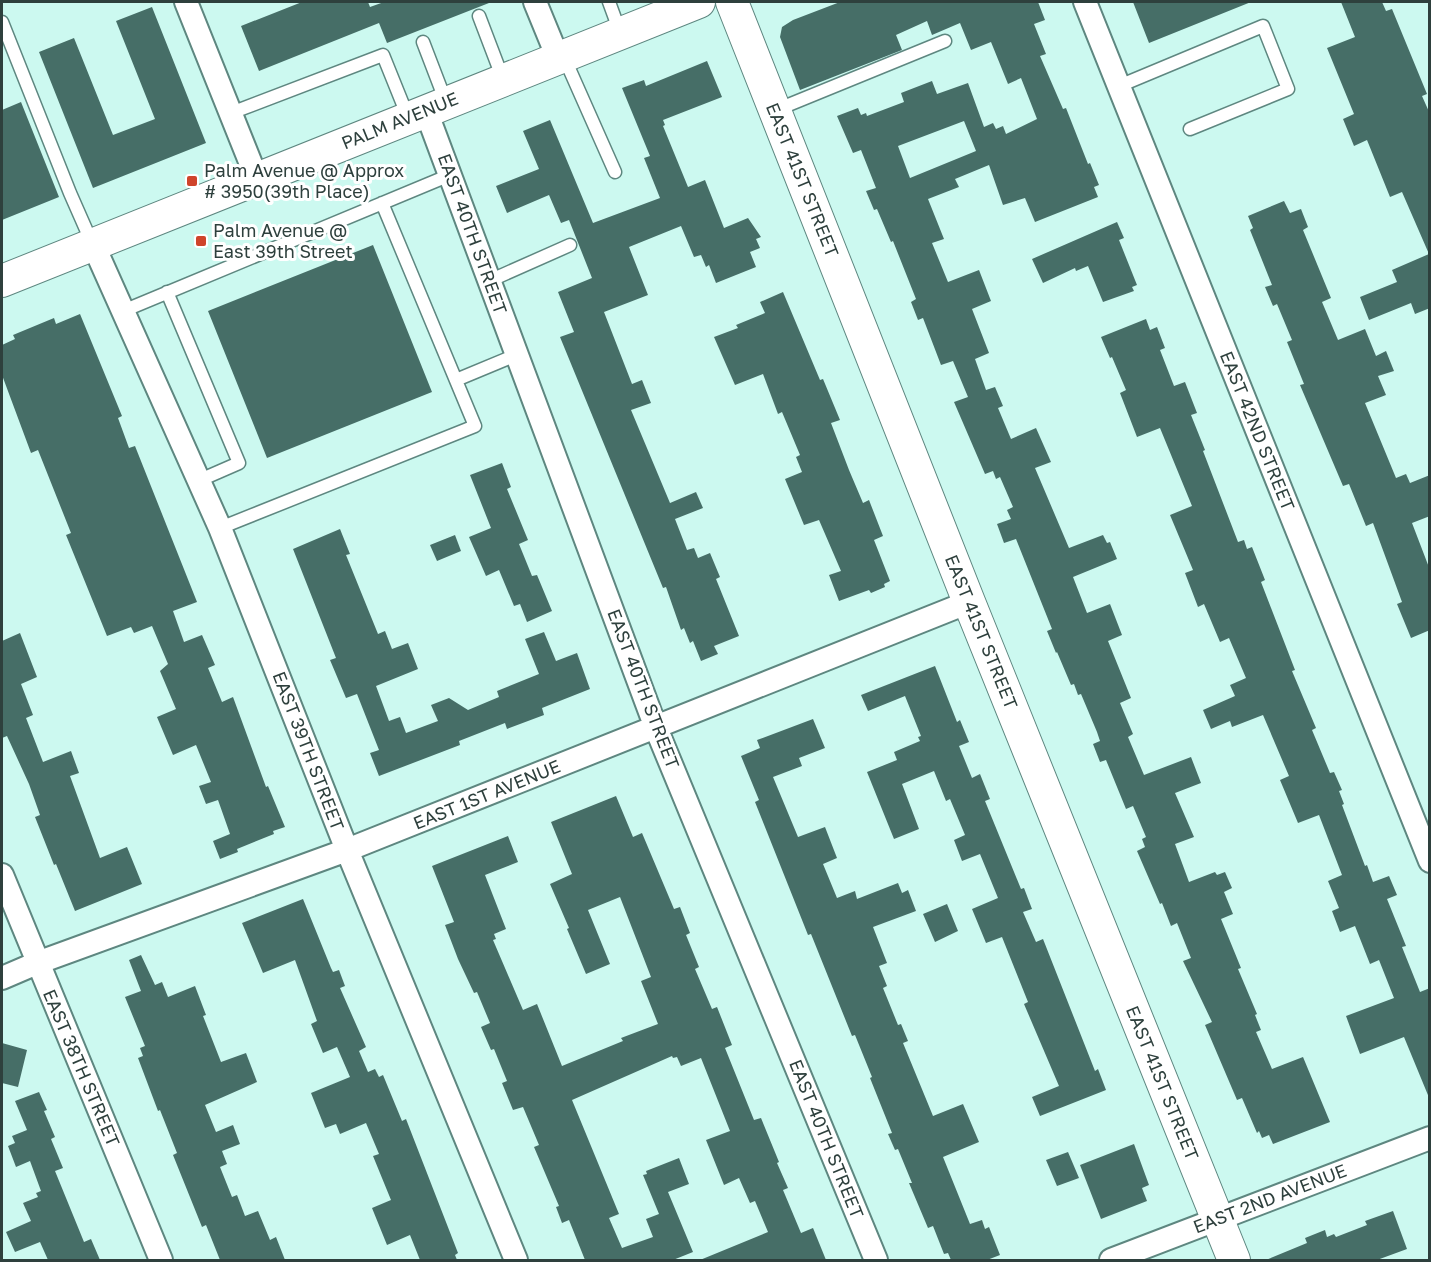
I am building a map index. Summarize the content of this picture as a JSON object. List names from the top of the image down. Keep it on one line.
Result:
{"streets":{"street":["PALM AVENUE","EAST 41ST STREET","EAST 40TH STREET","EAST 42ND STREET","EAST 39TH STREET","EAST 1ST AVENUE","EAST 38TH STREET","EAST 2ND AVENUE"]},"crossings":[["PALM AVENUE","EAST 40TH STREET"],["PALM AVENUE","EAST 39TH STREET"],["EAST 41ST STREET","EAST 1ST AVENUE"],["EAST 41ST STREET","EAST 2ND AVENUE"],["EAST 40TH STREET","EAST 1ST AVENUE"],["EAST 39TH STREET","EAST 1ST AVENUE"],["EAST 1ST AVENUE","EAST 38TH STREET"]],"places":{"transit":["Palm Avenue @ Approx # 3950(39th Place)","Palm Avenue @ East 39th Street"]}}
